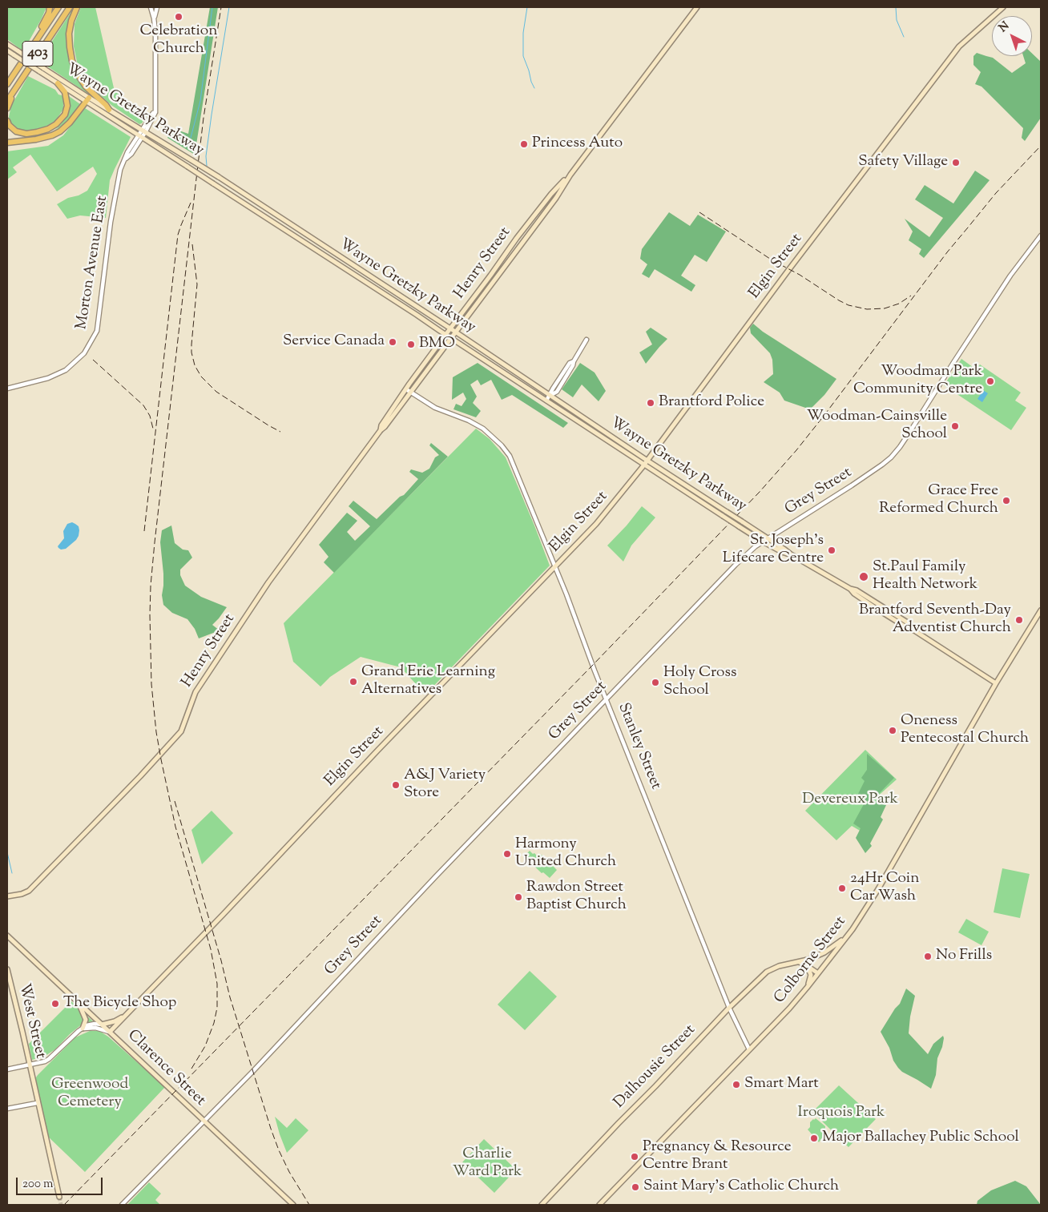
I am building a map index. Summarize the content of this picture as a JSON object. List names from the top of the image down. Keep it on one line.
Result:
{"streets":{"highway":["403"],"main road":["Wayne Gretzky Parkway","Henry Street","Elgin Street","Colborne Street","West Street","Dalhousie Street","Clarence Street"],"street":["Morton Avenue East","Grey Street","Stanley Street"]},"crossings":[["Wayne Gretzky Parkway","Morton Avenue East"],["Wayne Gretzky Parkway","Henry Street"],["Wayne Gretzky Parkway","Elgin Street"],["Wayne Gretzky Parkway","Grey Street"],["Wayne Gretzky Parkway","Colborne Street"],["Henry Street","Stanley Street"],["Elgin Street","Stanley Street"],["Elgin Street","Clarence Street"],["Grey Street","Stanley Street"],["Grey Street","Clarence Street"],["Stanley Street","Colborne Street"],["Stanley Street","Dalhousie Street"],["Colborne Street","Dalhousie Street"]],"parks":["Devereux Park","Greenwood Cemetery","Iroquois Park","Charlie Ward Park"],"places":["Celebration Church","Princess Auto","Safety Village","Service Canada","BMO","Woodman Park Community Centre","Brantford Police","Woodman-Cainsville School","Grace Free Reformed Church","St. Joseph's Lifecare Centre","St.Paul Family Health Network","Brantford Seventh-Day Adventist Church","Grand Erie Learning Alternatives","Holy Cross School","Oneness Pentecostal Church","A&J Variety Store","Harmony United Church","24Hr Coin Car Wash","Rawdon Street Baptist Church","No Frills","The Bicycle Shop","Smart Mart","Major Ballachey Public School","Pregnancy & Resource Centre Brant","Saint Mary's Catholic Church"],"scale_bar":"200 m","north":"top left"}
